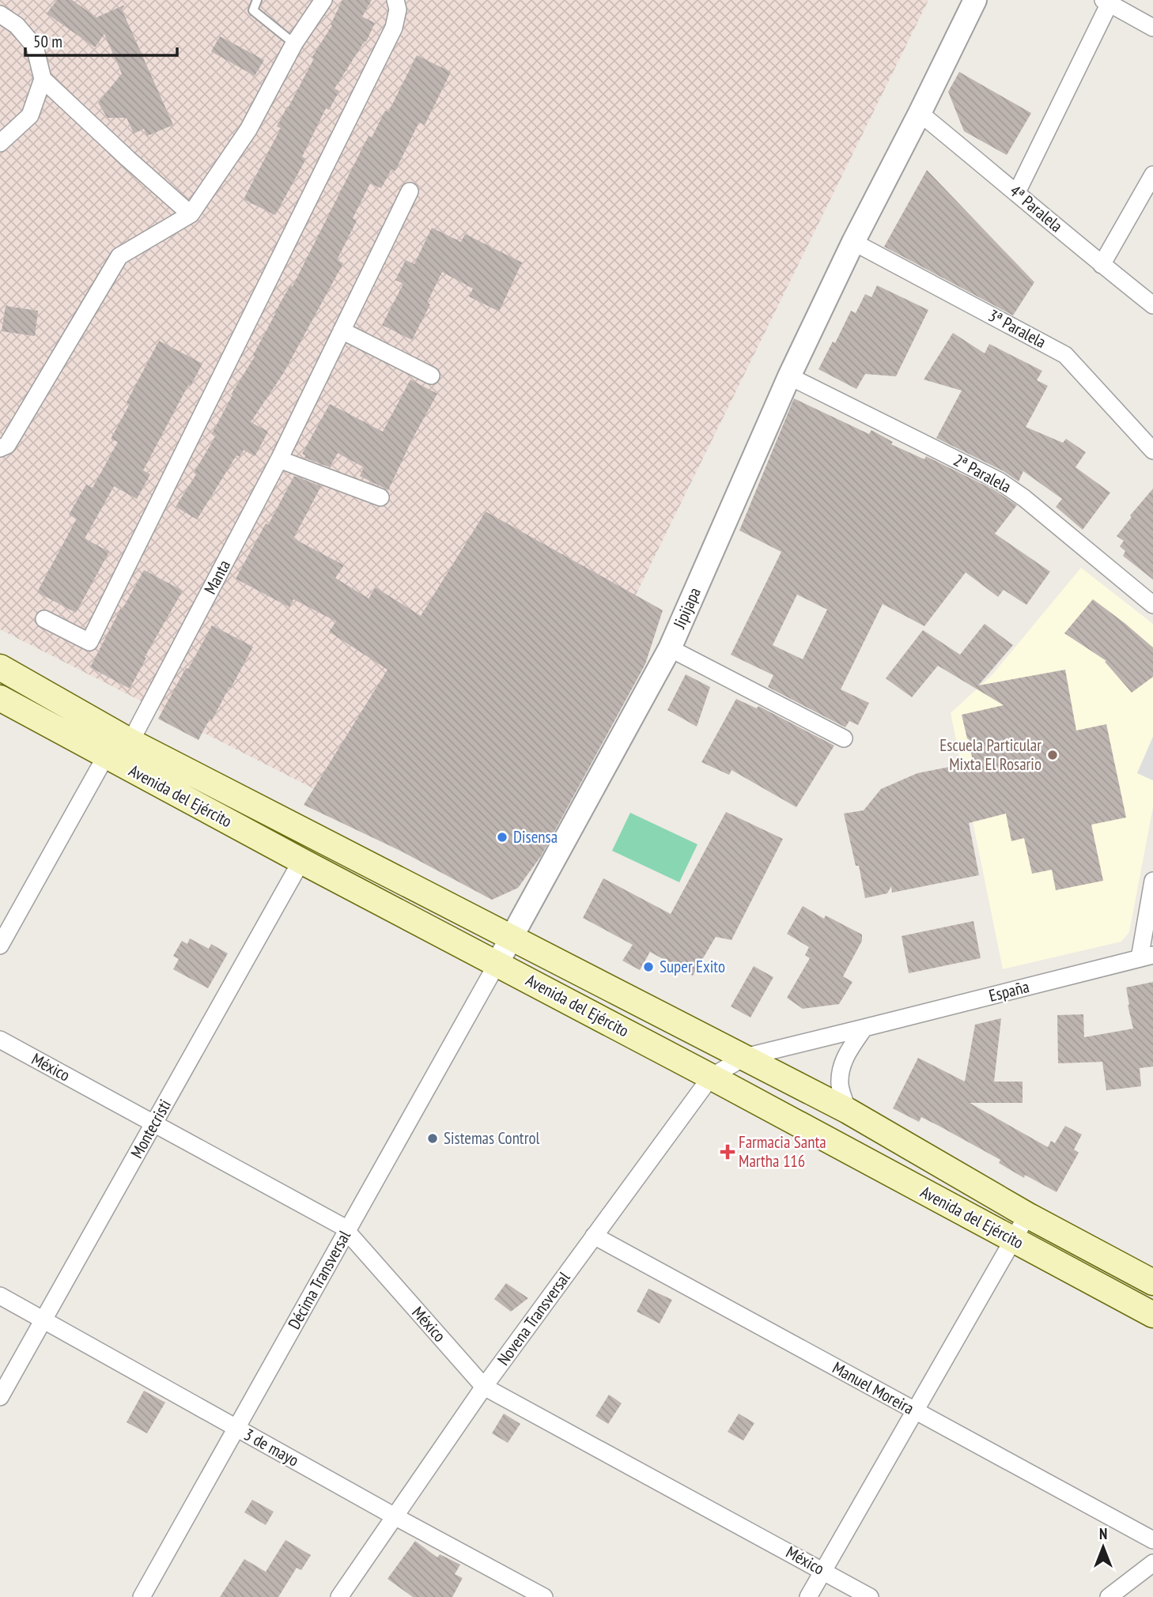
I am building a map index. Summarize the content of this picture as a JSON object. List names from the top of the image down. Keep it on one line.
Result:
{"streets":{"main road":["Avenida del Ejército"],"street":["4ª Paralela","3ª Paralela","2ª Paralela","Manta","Jipijapa","España","México","Montecristi","Décima Transversal","Novena Transversal","Manuel Moreira","3 de mayo"]},"crossings":[["4ª Paralela","Jipijapa"],["3ª Paralela","Jipijapa"],["2ª Paralela","Jipijapa"],["Manta","Avenida del Ejército"],["Jipijapa","Avenida del Ejército"],["Jipijapa","Décima Transversal"],["Avenida del Ejército","España"],["Avenida del Ejército","Montecristi"],["Avenida del Ejército","Décima Transversal"],["Avenida del Ejército","Novena Transversal"],["España","Novena Transversal"],["México","Montecristi"],["México","Décima Transversal"],["México","Novena Transversal"],["Montecristi","3 de mayo"],["Décima Transversal","3 de mayo"],["Novena Transversal","Manuel Moreira"],["Novena Transversal","3 de mayo"]],"places":{"other":["Escuela Particular Mixta El Rosario","Disensa","Super Exito","Sistemas Control"],"health":["Farmacia Santa Martha 116"]},"scale_bar":"50 m","north":"top"}
